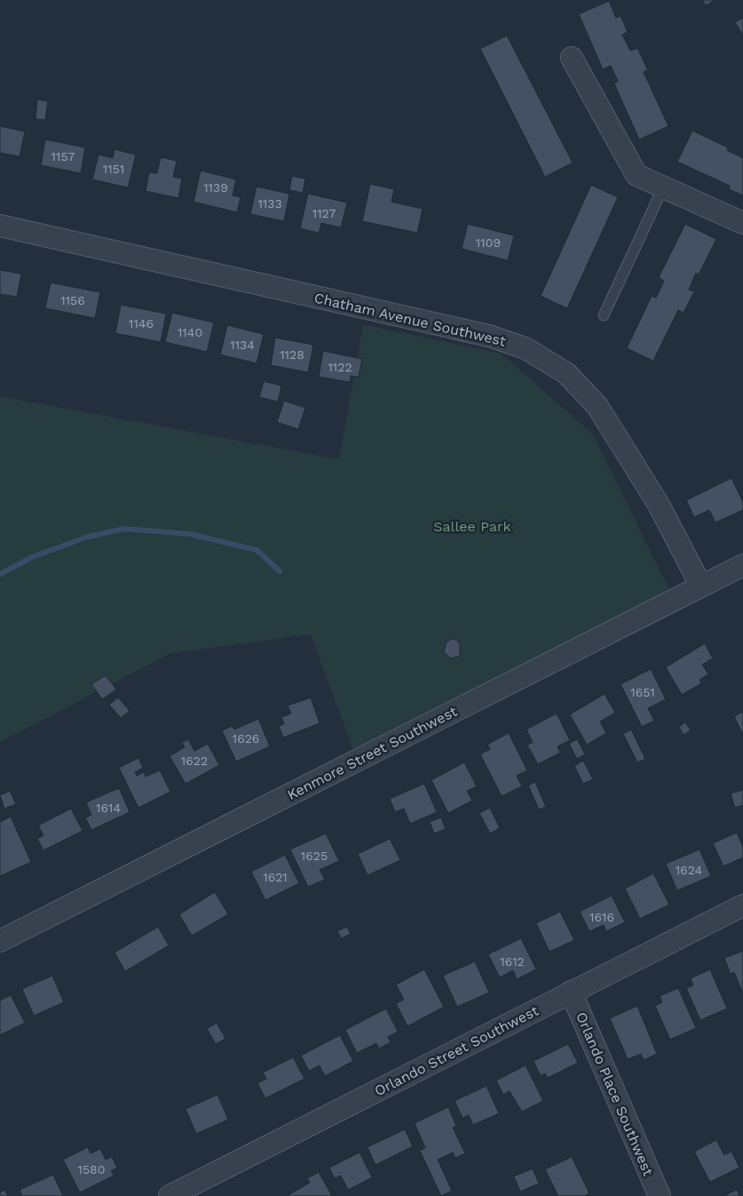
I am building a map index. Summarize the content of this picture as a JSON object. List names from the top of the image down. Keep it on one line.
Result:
{"streets":{"street":["Chatham Avenue Southwest","Kenmore Street Southwest","Orlando Street Southwest","Orlando Place Southwest"]},"crossings":[["Chatham Avenue Southwest","Kenmore Street Southwest"],["Orlando Street Southwest","Orlando Place Southwest"]],"parks":["Sallee Park"],"house_numbers":["1157","1151","1139","1133","1127","1109","1156","1146","1140","1134","1128","1122","1651","1626","1622","1614","1625","1624","1621","1616","1612","1580"]}
